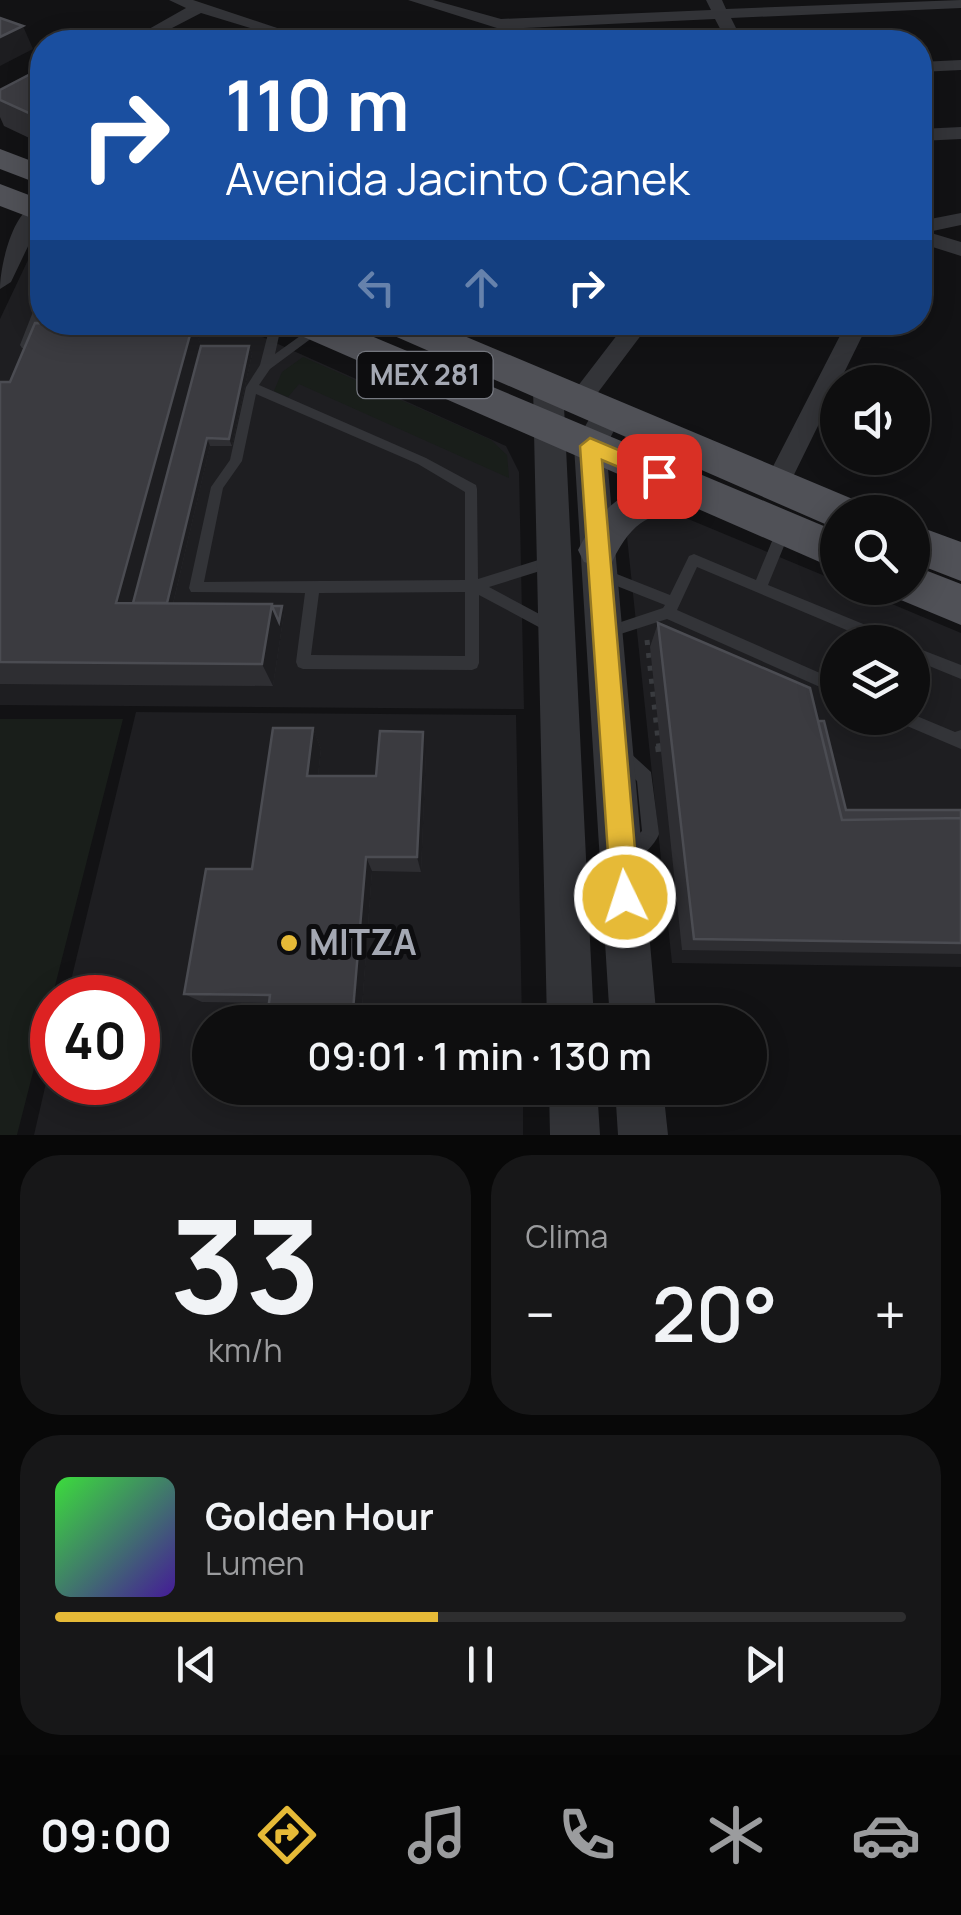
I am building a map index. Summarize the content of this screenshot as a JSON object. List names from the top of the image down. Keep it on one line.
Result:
{"streets":{"main road":["MEX 281"]},"places":["MITZA"],"page":{"turn":["110 m","Avenida Jacinto Canek"],"limit":"40","trip":"09:01 · 1 min · 130 m","tile":[["33","km/h"],"Clima"],"heat":["−","20°","+"],"song":["Golden Hour","Lumen"],"tabs":"09:00"}}
